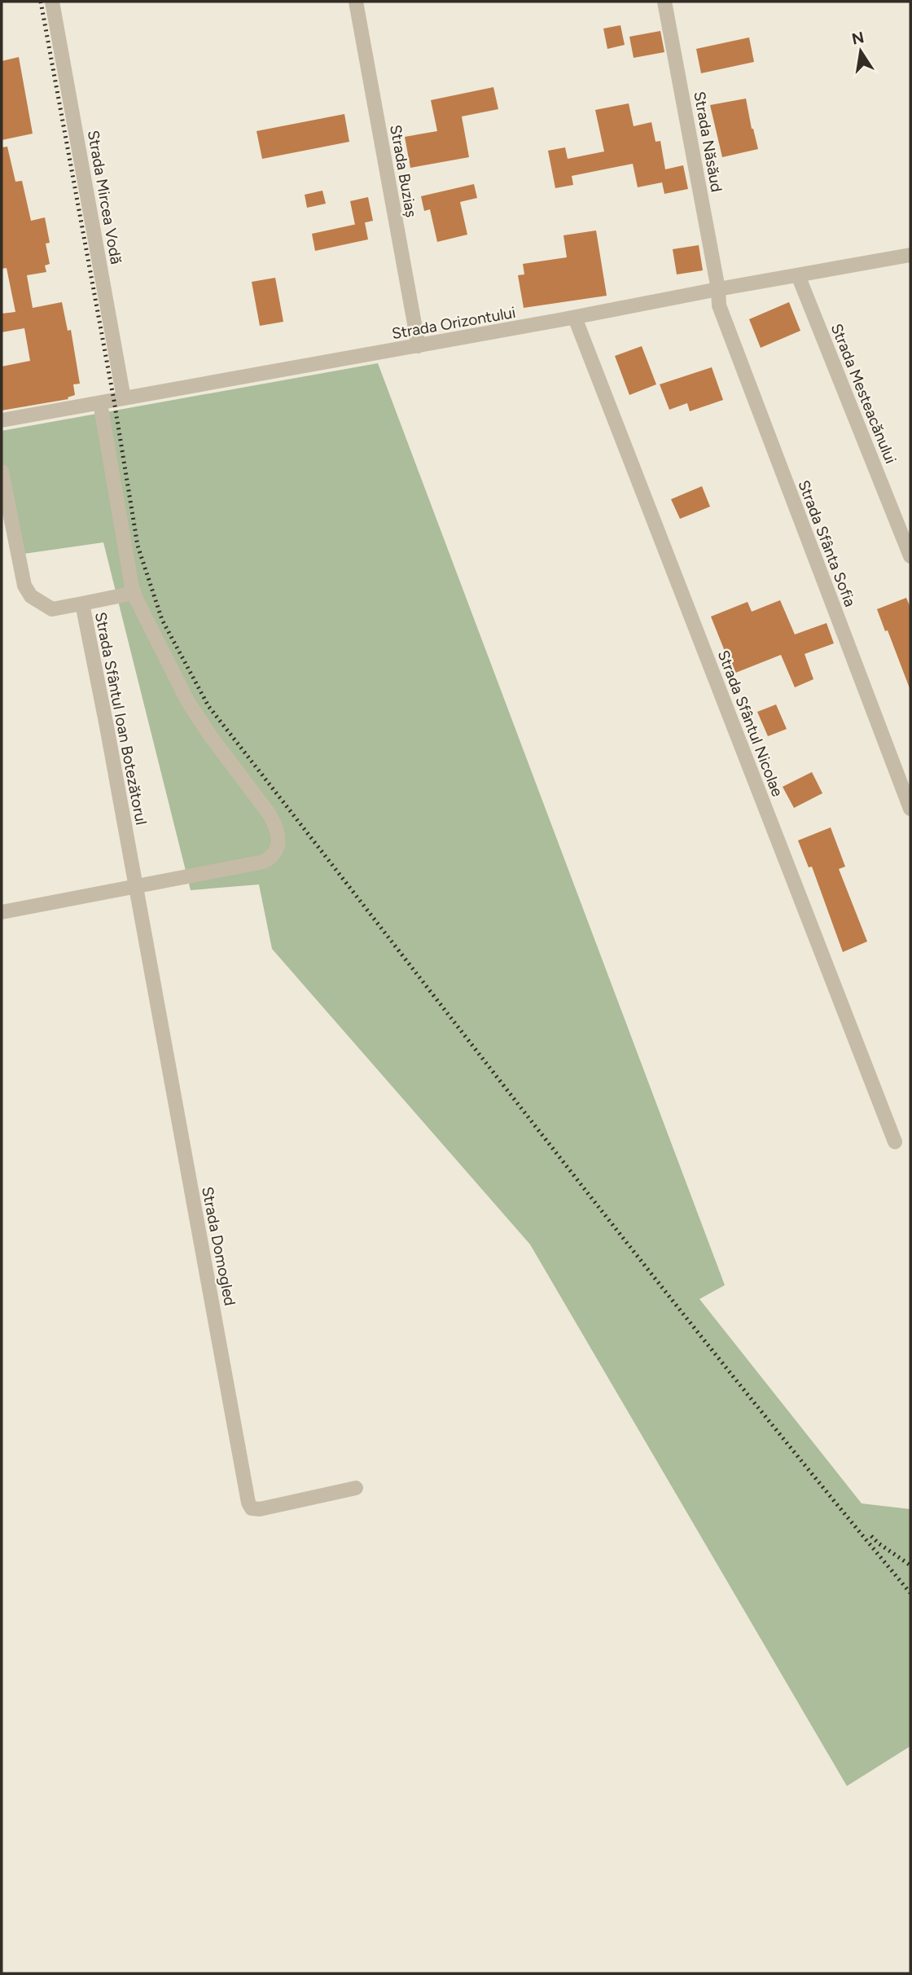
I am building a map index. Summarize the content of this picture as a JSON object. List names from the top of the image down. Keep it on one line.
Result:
{"streets":{"street":["Strada Năsăud","Strada Buziaș","Strada Mircea Vodă","Strada Orizontului","Strada Mesteacănului","Strada Sfânta Sofia","Strada Sfântul Ioan Botezătorul","Strada Sfântul Nicolae","Strada Domogled"]},"crossings":[["Strada Năsăud","Strada Orizontului"],["Strada Năsăud","Strada Sfânta Sofia"],["Strada Buziaș","Strada Orizontului"],["Strada Mircea Vodă","Strada Orizontului"],["Strada Orizontului","Strada Mesteacănului"],["Strada Orizontului","Strada Sfânta Sofia"],["Strada Orizontului","Strada Sfântul Nicolae"],["Strada Sfântul Ioan Botezătorul","Strada Domogled"]],"north":"top"}
